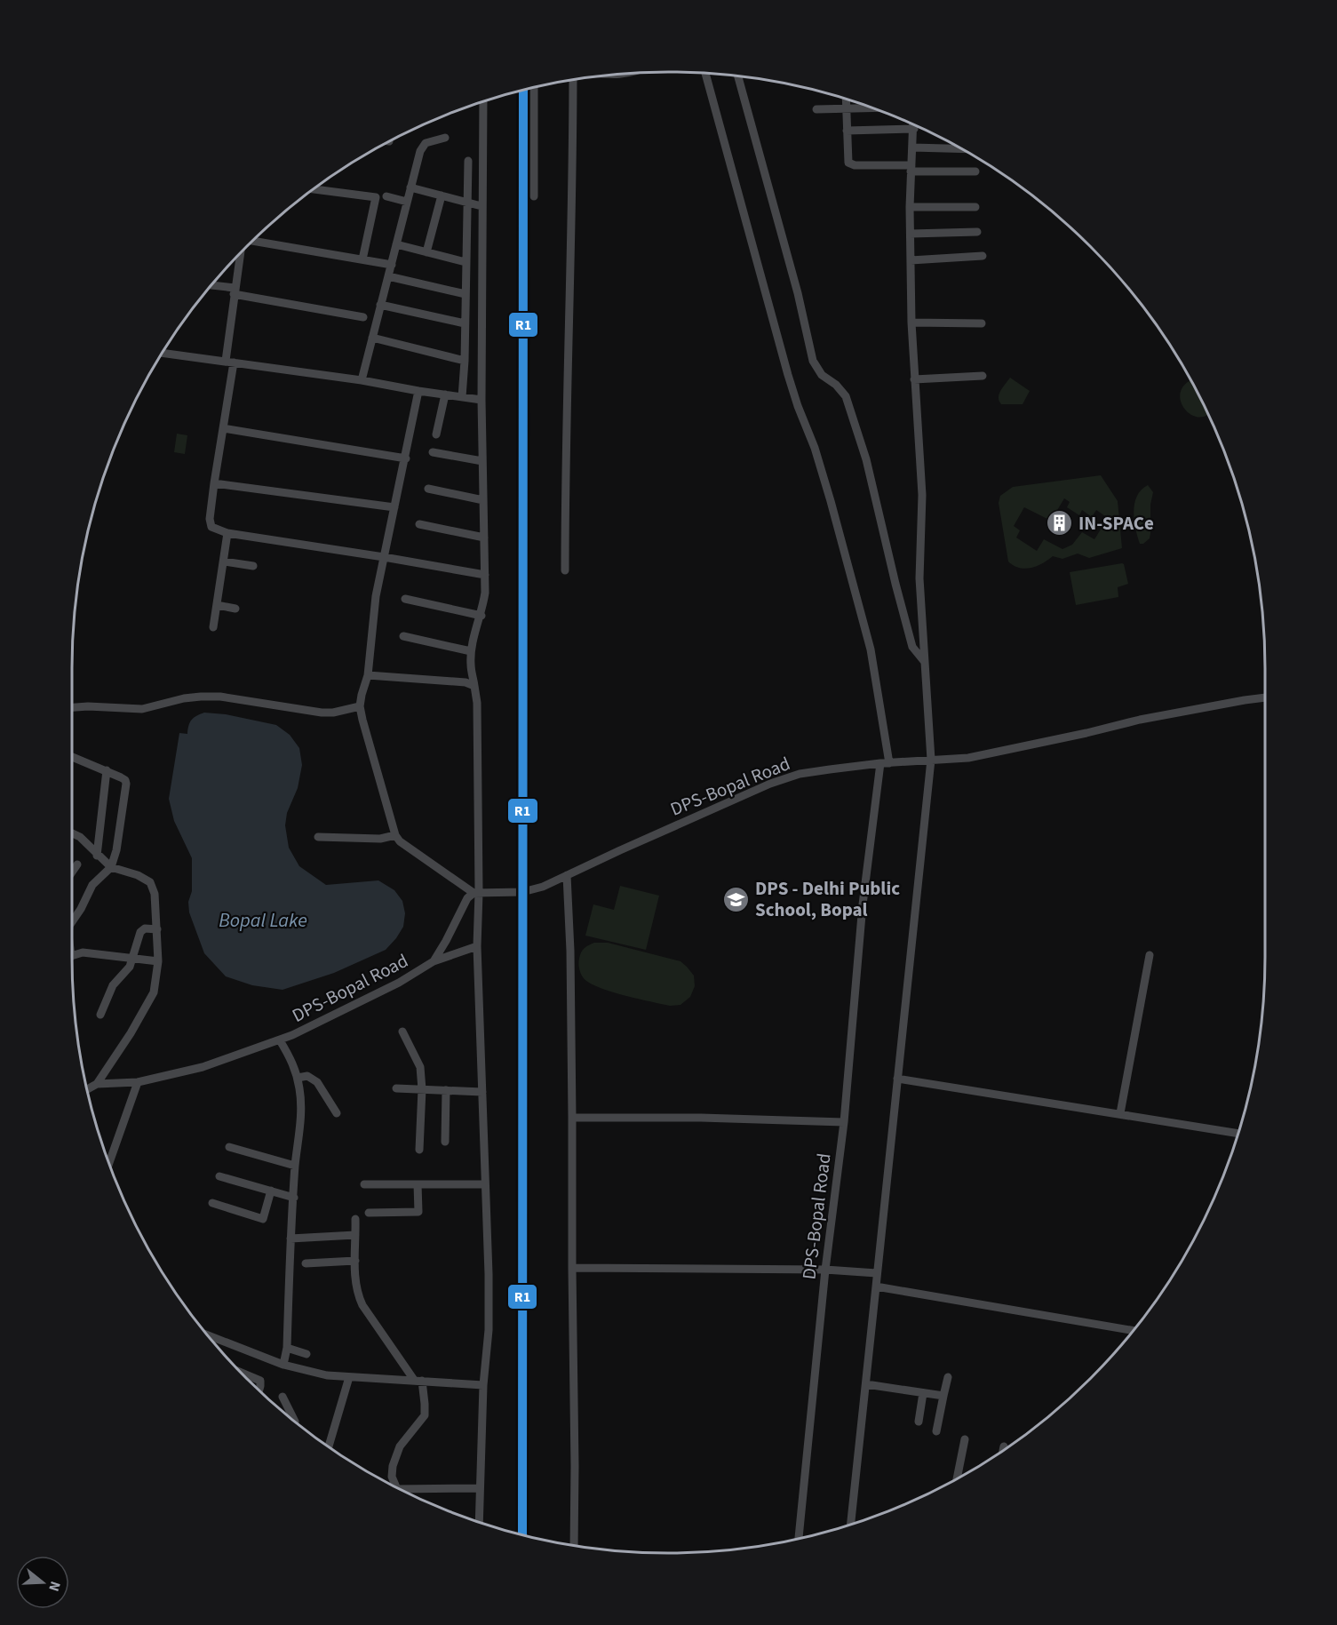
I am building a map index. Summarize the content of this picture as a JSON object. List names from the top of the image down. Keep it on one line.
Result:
{"streets":{"street":["DPS-Bopal Road"]},"water":["Bopal Lake"],"places":{"building":["IN-SPACe"],"school or university":["DPS - Delhi Public School, Bopal"]},"lines":["transit line R1"],"north":"right"}
